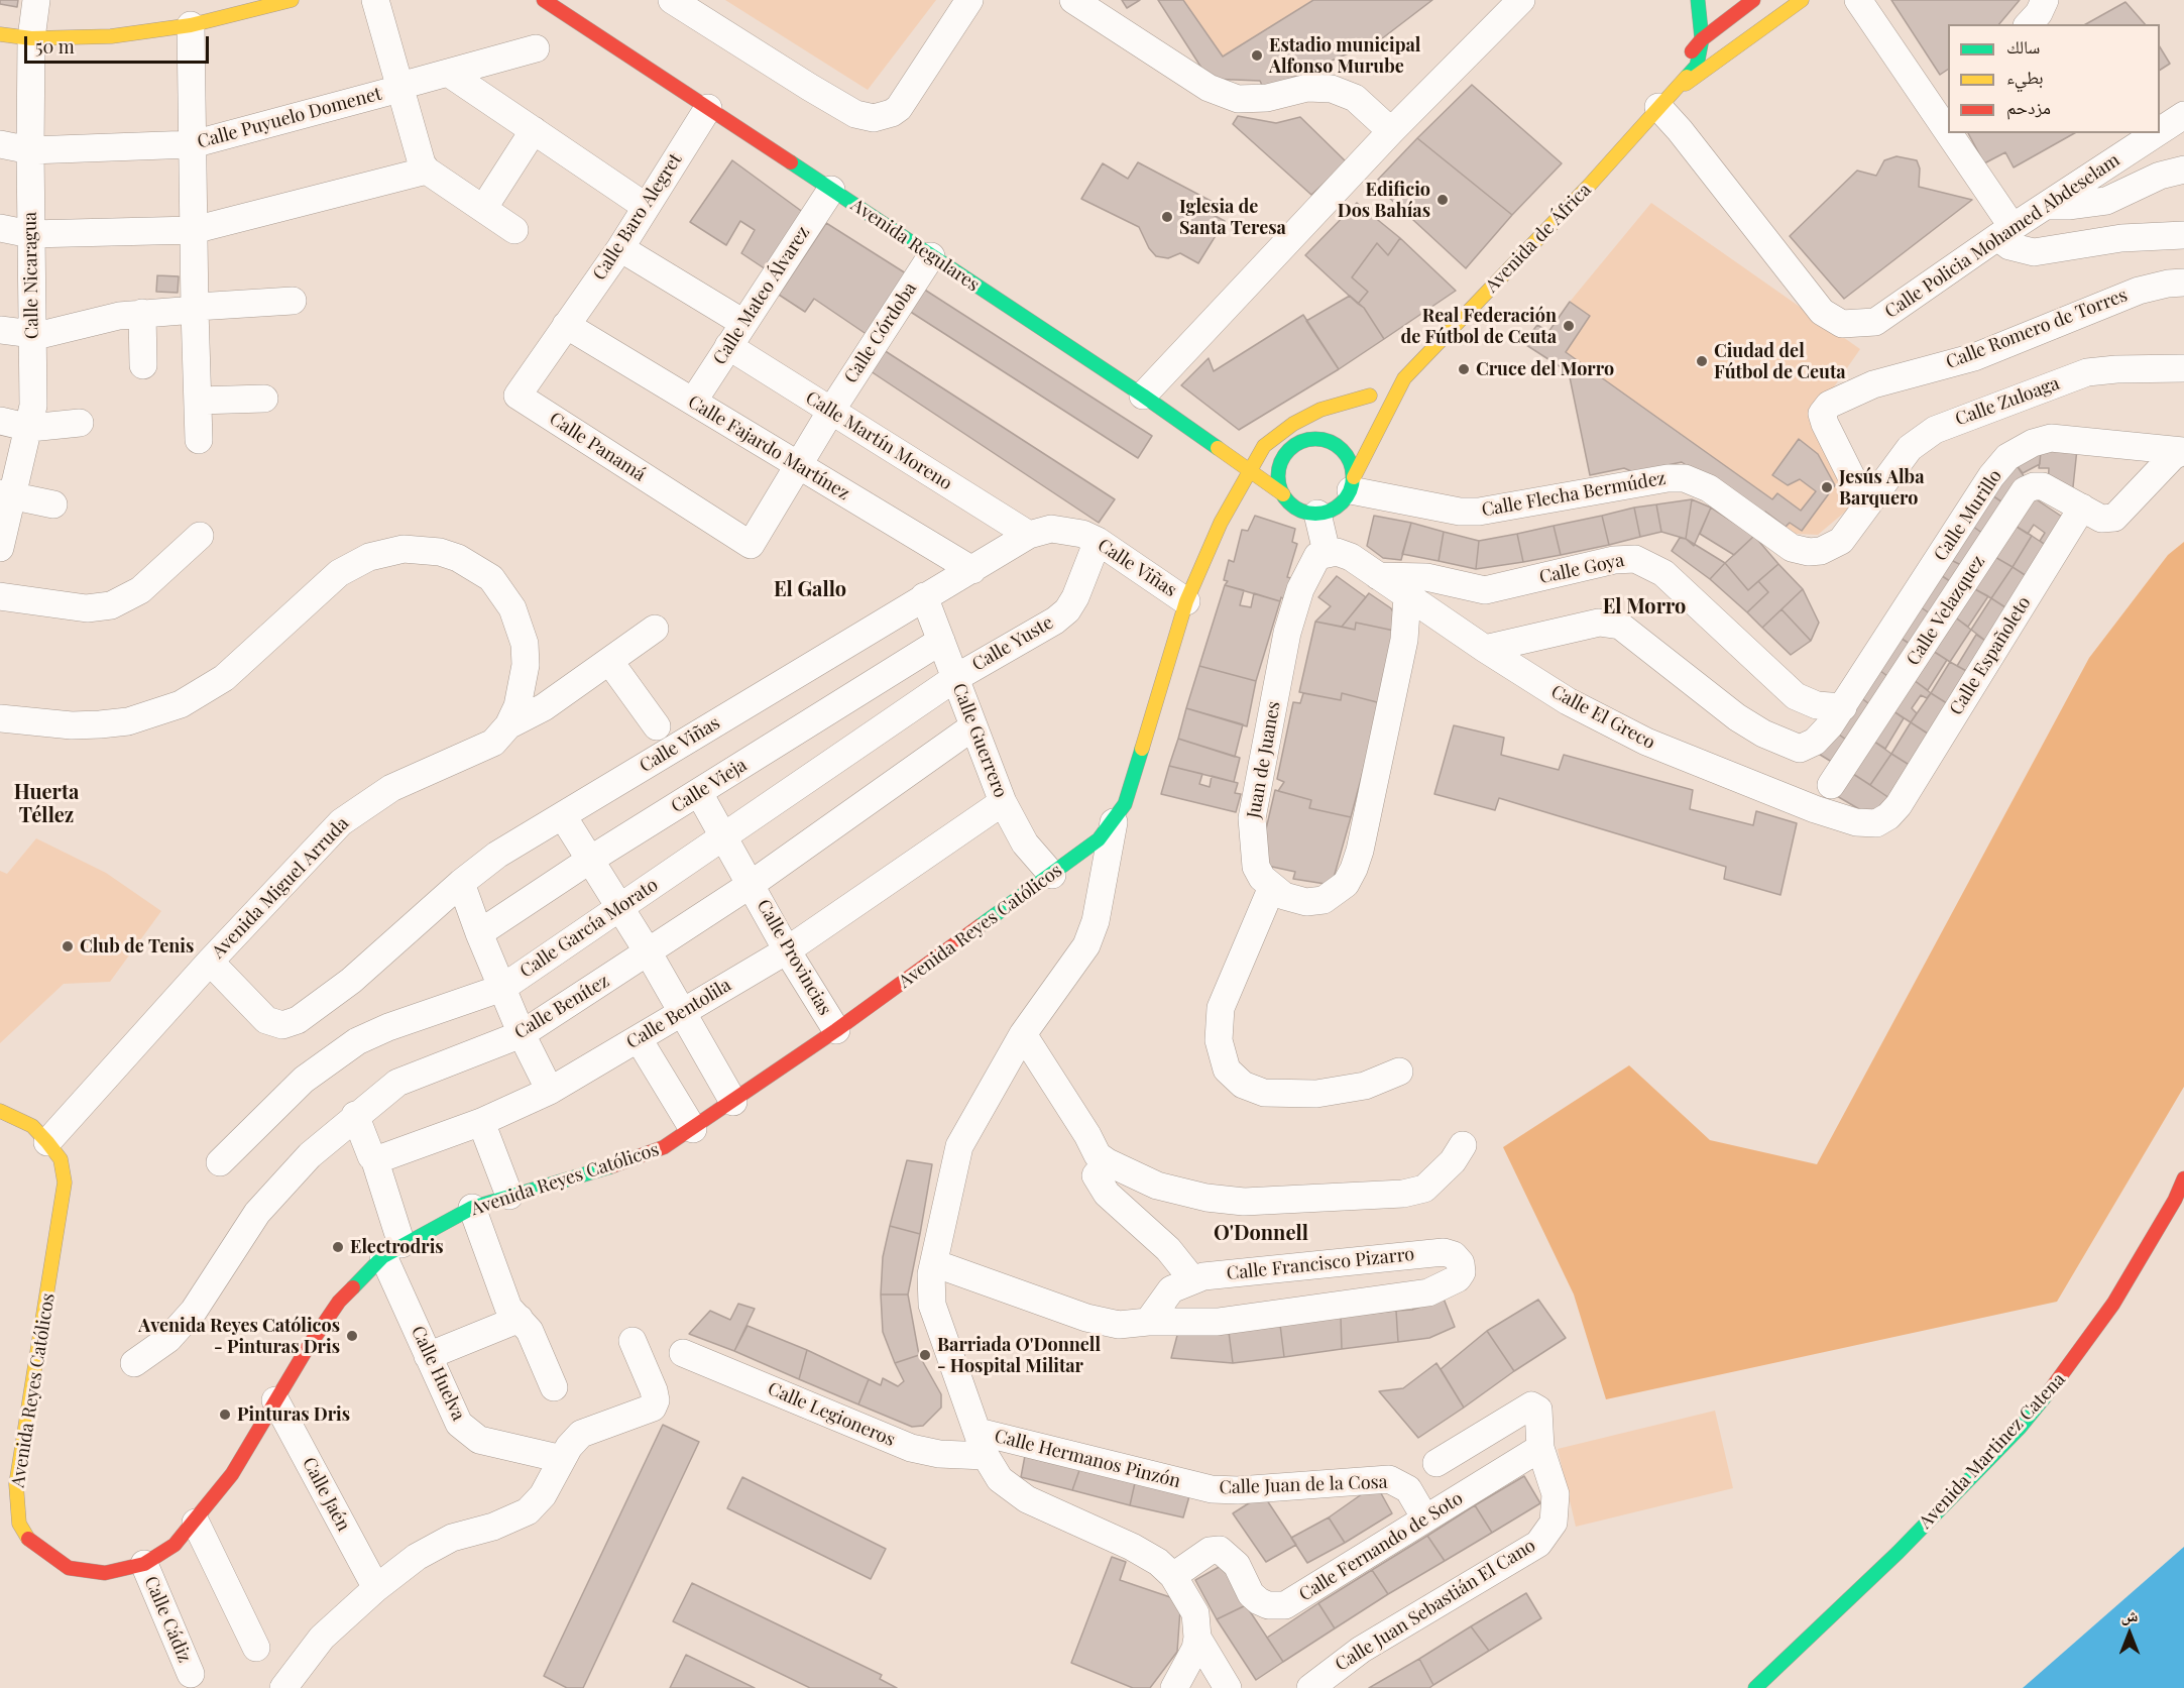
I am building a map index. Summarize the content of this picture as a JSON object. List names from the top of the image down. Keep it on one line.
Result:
{"streets":{"main road":["Avenida de África","Avenida Regulares","Avenida Reyes Católicos","Avenida Martinez Catena"],"street":["Calle Puyuelo Domenet","Calle Baro Alegret","Calle Policia Mohamed Abdeselam","Calle Nicaragua","Calle Mateo Álvarez","Calle Romero de Torres","Calle Córdoba","Calle Zuloaga","Calle Martín Moreno","Calle Panamá","Calle Fajardo Martínez","Calle Flecha Bermúdez","Calle Murillo","Calle Viñas","Calle Goya","Calle Velazquez","Calle Yuste","Calle Españoleto","Calle El Greco","Calle Guerrero","Juan de Juanes","Calle Vieja","Avenida Miguel Arruda","Calle García Morato","Calle Provincias","Calle Benítez","Calle Bentolila","Calle Francisco Pizarro","Calle Huelva","Calle Legioneros","Calle Hermanos Pinzón","Calle Juan de la Cosa","Calle Jaén","Calle Fernando de Soto","Calle Juan Sebastián El Cano","Calle Cádiz"]},"crossings":[["Calle Puyuelo Domenet","Calle Nicaragua"],["Calle Baro Alegret","Avenida Regulares"],["Calle Baro Alegret","Calle Panamá"],["Calle Baro Alegret","Calle Fajardo Martínez"],["Calle Policia Mohamed Abdeselam","Avenida de África"],["Avenida de África","Avenida Regulares"],["Avenida de África","Calle Flecha Bermúdez"],["Avenida Regulares","Calle Mateo Álvarez"],["Avenida Regulares","Calle Córdoba"],["Avenida Regulares","Calle Flecha Bermúdez"],["Avenida Regulares","Avenida Reyes Católicos"],["Calle Mateo Álvarez","Calle Martín Moreno"],["Calle Mateo Álvarez","Calle Fajardo Martínez"],["Calle Romero de Torres","Calle Zuloaga"],["Calle Romero de Torres","Calle Flecha Bermúdez"],["Calle Córdoba","Calle Martín Moreno"],["Calle Córdoba","Calle Panamá"],["Calle Córdoba","Calle Fajardo Martínez"],["Calle Zuloaga","Calle Flecha Bermúdez"],["Calle Martín Moreno","Calle Viñas"],["Calle Panamá","Calle Fajardo Martínez"],["Calle Fajardo Martínez","Calle Viñas"],["Calle Murillo","Calle Goya"],["Calle Murillo","Calle Velazquez"],["Calle Murillo","Calle El Greco"],["Calle Viñas","Calle Yuste"],["Calle Viñas","Calle Guerrero"],["Calle Viñas","Avenida Miguel Arruda"],["Calle Viñas","Avenida Reyes Católicos"],["Calle Goya","Calle El Greco"],["Calle Velazquez","Calle Españoleto"],["Calle Yuste","Calle Guerrero"],["Calle Yuste","Calle García Morato"],["Calle Españoleto","Calle El Greco"],["Calle El Greco","Juan de Juanes"],["Calle Guerrero","Calle Vieja"],["Calle Guerrero","Avenida Reyes Católicos"],["Calle Guerrero","Calle García Morato"],["Calle Guerrero","Calle Benítez"],["Calle Guerrero","Calle Bentolila"],["Calle Vieja","Calle Provincias"],["Avenida Miguel Arruda","Avenida Reyes Católicos"],["Avenida Reyes Católicos","Calle Provincias"],["Avenida Reyes Católicos","Calle Huelva"],["Avenida Reyes Católicos","Calle Jaén"],["Avenida Reyes Católicos","Calle Cádiz"],["Calle García Morato","Calle Provincias"],["Calle Provincias","Calle Benítez"],["Calle Provincias","Calle Bentolila"],["Calle Bentolila","Calle Huelva"],["Calle Legioneros","Calle Hermanos Pinzón"],["Calle Hermanos Pinzón","Calle Juan de la Cosa"],["Calle Juan de la Cosa","Calle Fernando de Soto"],["Calle Fernando de Soto","Calle Juan Sebastián El Cano"]],"districts":["El Gallo","El Morro","Huerta Téllez","O'Donnell"],"places":["Estadio municipal Alfonso Murube","Edificio Dos Bahías","Iglesia de Santa Teresa","Real Federación de Fútbol de Ceuta","Ciudad del Fútbol de Ceuta","Cruce del Morro","Jesús Alba Barquero","Club de Tenis","Electrodris","Avenida Reyes Católicos - Pinturas Dris","Barriada O'Donnell - Hospital Militar","Pinturas Dris"],"legend":["سالك","بطيء","مزدحم"],"scale_bar":"50 m","north":"top"}
